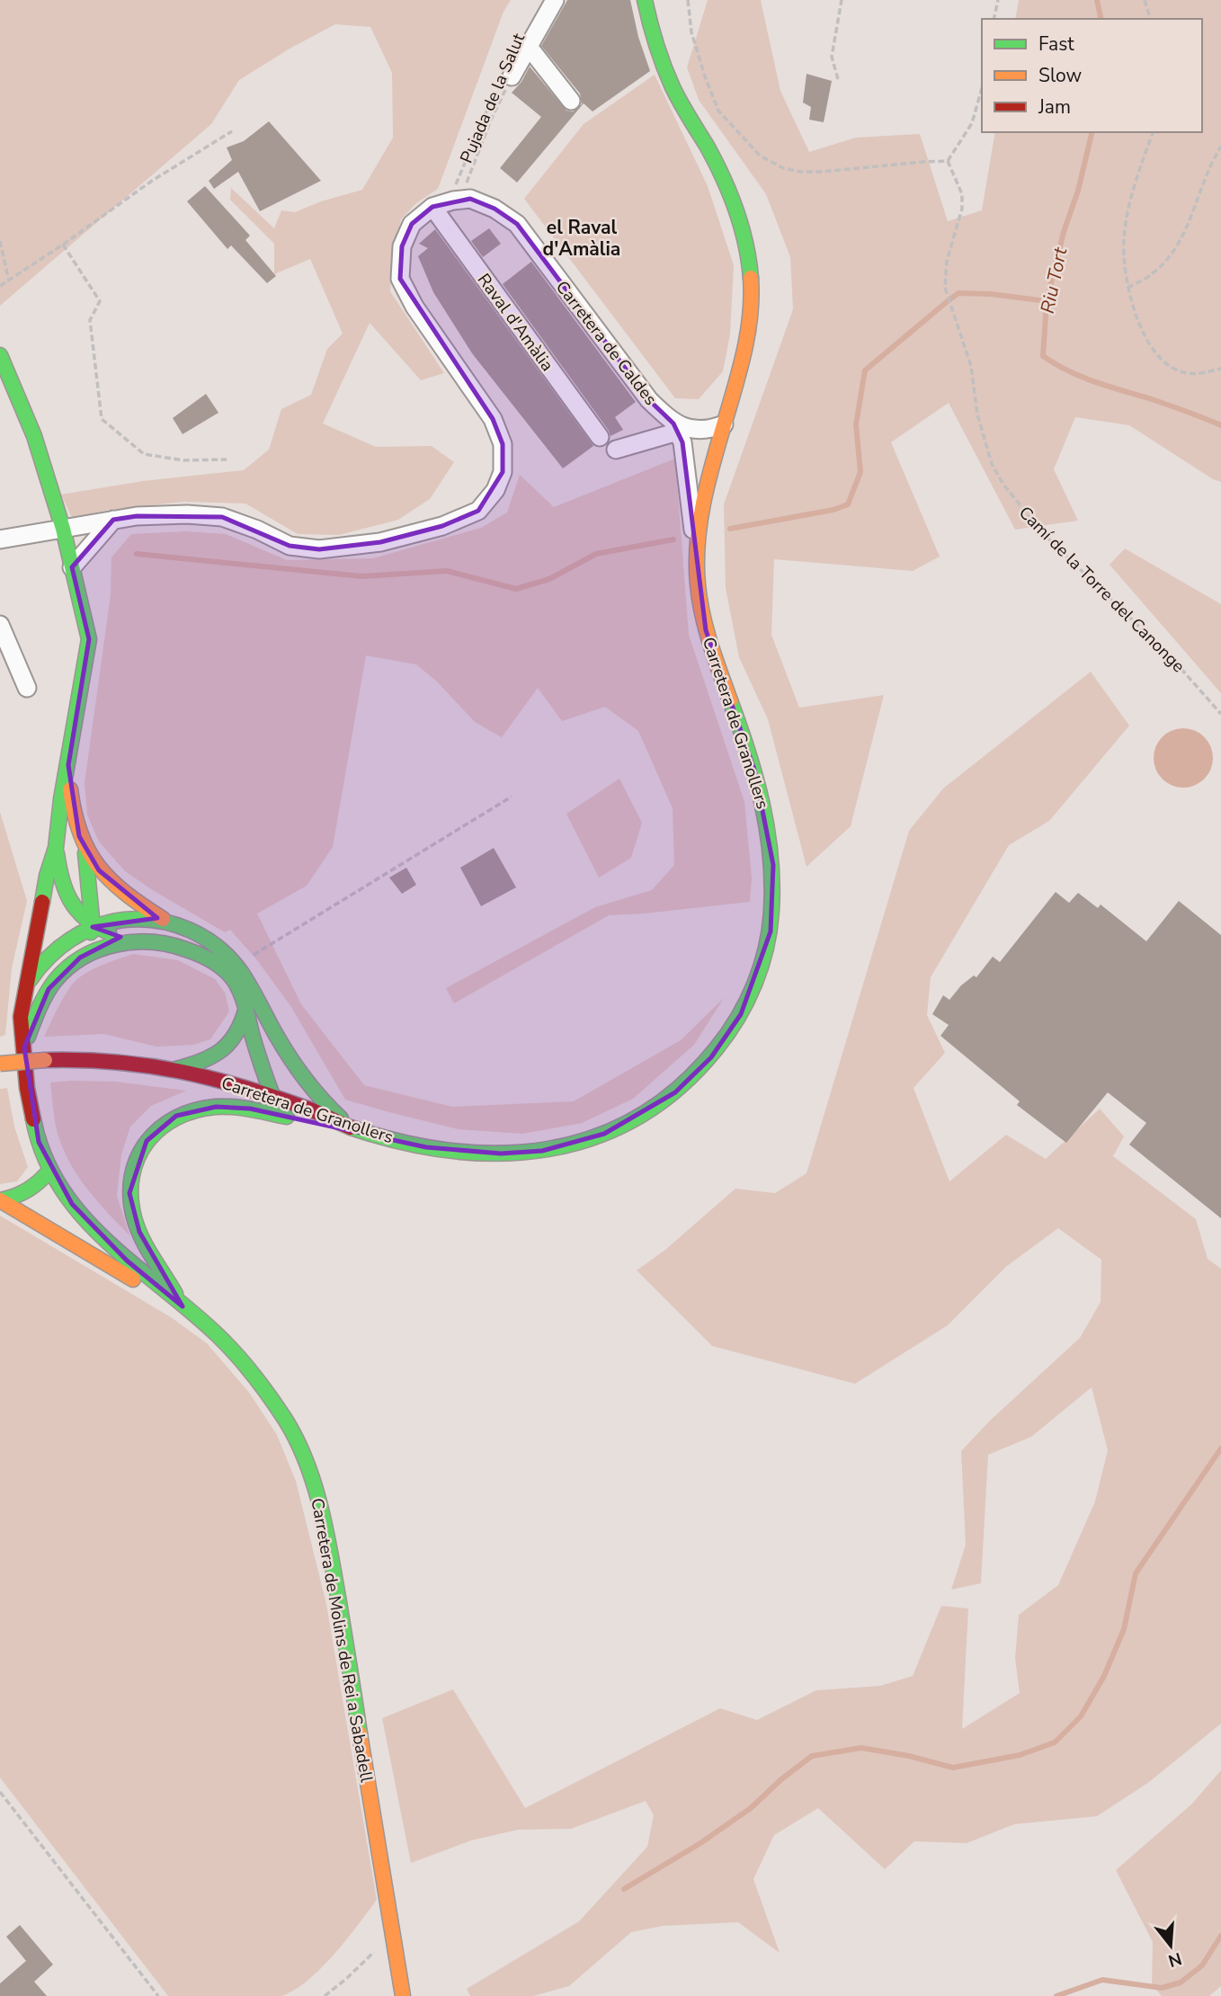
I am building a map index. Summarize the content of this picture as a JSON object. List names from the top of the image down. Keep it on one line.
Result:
{"streets":{"main road":["Carretera de Granollers","Carretera de Molins de Rei a Sabadell"],"street":["Pujada de la Salut","Raval d'Amàlia","Carretera de Caldes"],"path":["Camí de la Torre del Canonge"]},"crossings":[["Pujada de la Salut","Carretera de Caldes"]],"districts":["el Raval d'Amàlia"],"water":["Riu Tort"],"legend":["Fast","Slow","Jam"],"north":"bottom"}
